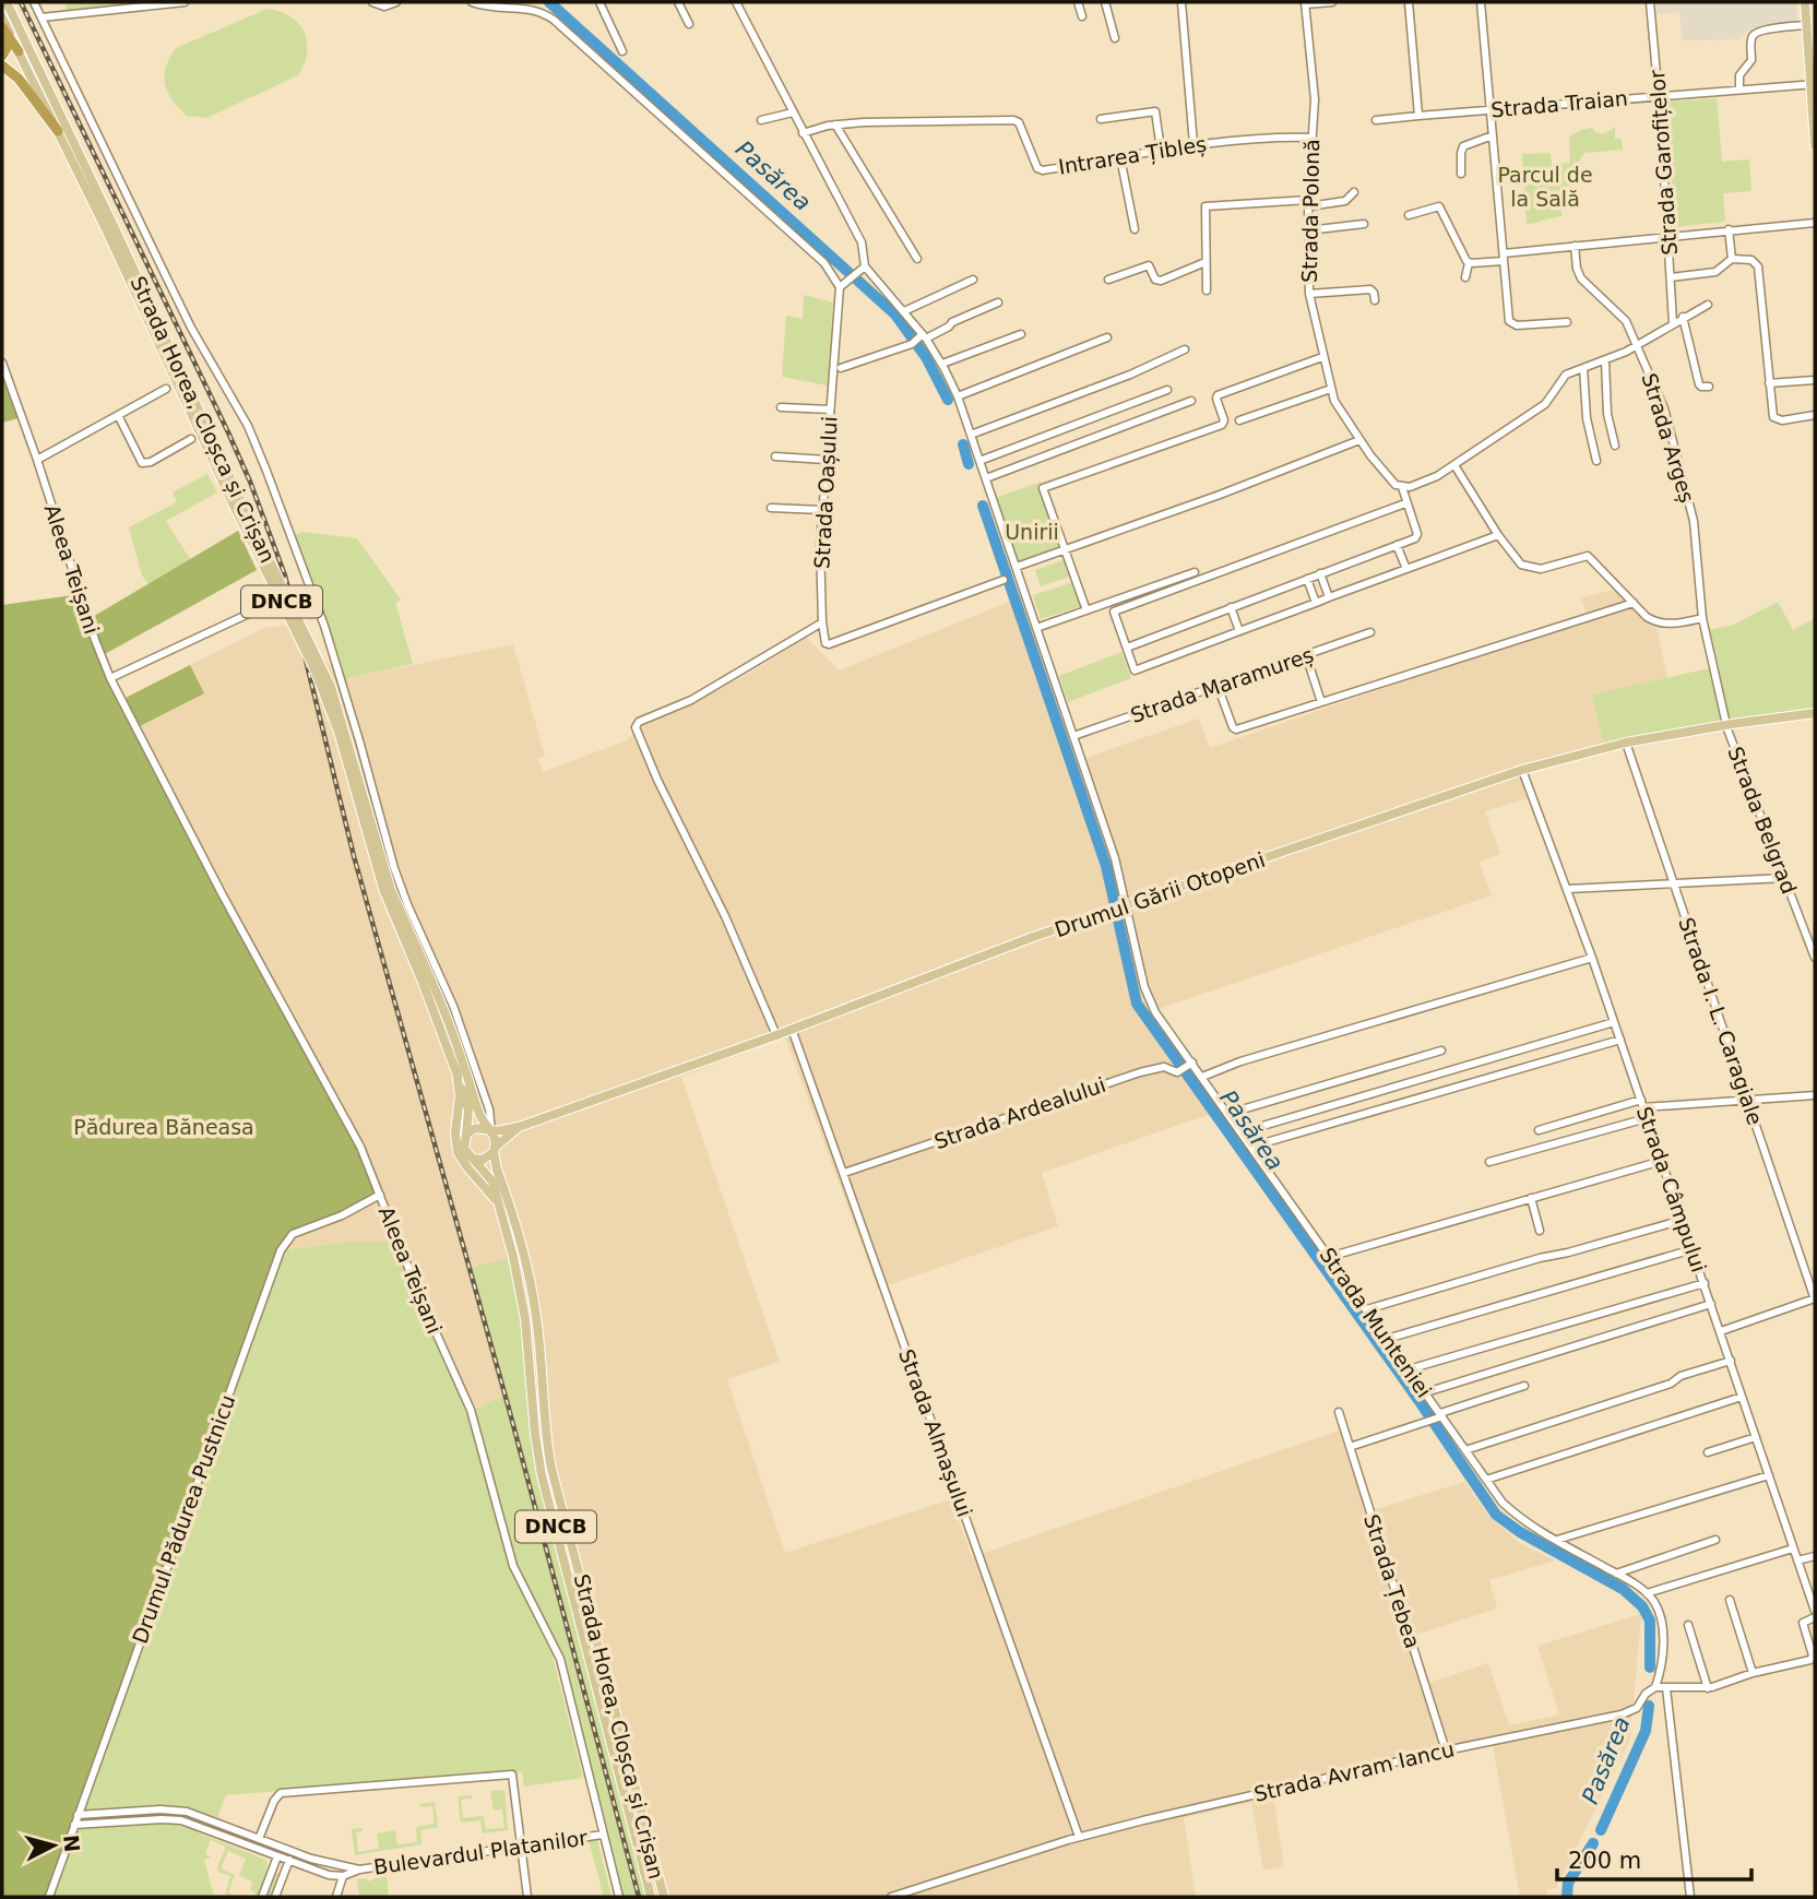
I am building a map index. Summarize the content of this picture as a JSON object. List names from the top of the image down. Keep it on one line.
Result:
{"streets":{"main road":["Strada Horea, Cloșca și Crișan","DNCB","Drumul Gării Otopeni"],"street":["Strada Traian","Intrarea Țibleș","Strada Garofițelor","Strada Polonă","Strada Argeș","Strada Oașului","Aleea Teișani","Strada Maramureș","Strada Belgrad","Strada I. L. Caragiale","Strada Ardealului","Strada Câmpului","Strada Munteniei","Strada Almașului","Drumul Pădurea Pustnicu","Strada Țebea","Strada Avram Iancu","Bulevardul Platanilor"]},"crossings":[["Strada Traian","Strada Garofițelor"],["Intrarea Țibleș","Strada Polonă"],["Strada Horea, Cloșca și Crișan","DNCB"],["Strada Horea, Cloșca și Crișan","Drumul Gării Otopeni"],["Strada Argeș","Strada Belgrad"],["Strada Argeș","Drumul Gării Otopeni"],["Aleea Teișani","Drumul Pădurea Pustnicu"],["Aleea Teișani","Bulevardul Platanilor"],["DNCB","Drumul Gării Otopeni"],["Strada Belgrad","Drumul Gării Otopeni"],["Drumul Gării Otopeni","Strada I. L. Caragiale"],["Drumul Gării Otopeni","Strada Câmpului"],["Drumul Gării Otopeni","Strada Munteniei"],["Drumul Gării Otopeni","Strada Almașului"],["Strada Ardealului","Strada Munteniei"],["Strada Ardealului","Strada Almașului"],["Strada Almașului","Strada Avram Iancu"],["Drumul Pădurea Pustnicu","Bulevardul Platanilor"],["Strada Țebea","Strada Avram Iancu"]],"water":["Pasărea"],"parks":["Parcul de la Sală","Unirii","Pădurea Băneasa"],"scale_bar":"200 m","north":"right"}
